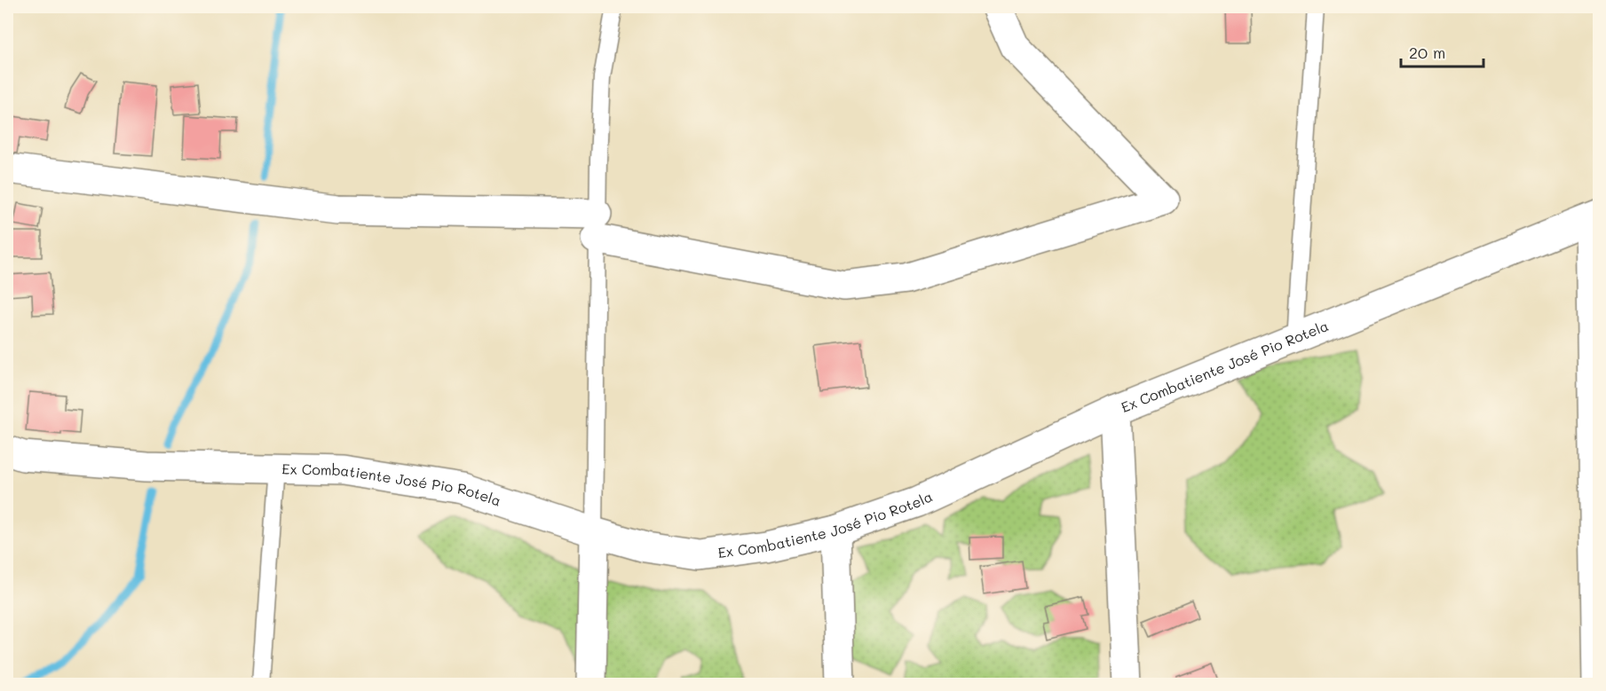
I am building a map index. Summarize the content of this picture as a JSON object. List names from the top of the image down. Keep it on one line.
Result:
{"streets":{"street":["Ex Combatiente José Pio Rotela"]},"scale_bar":"20 m"}
